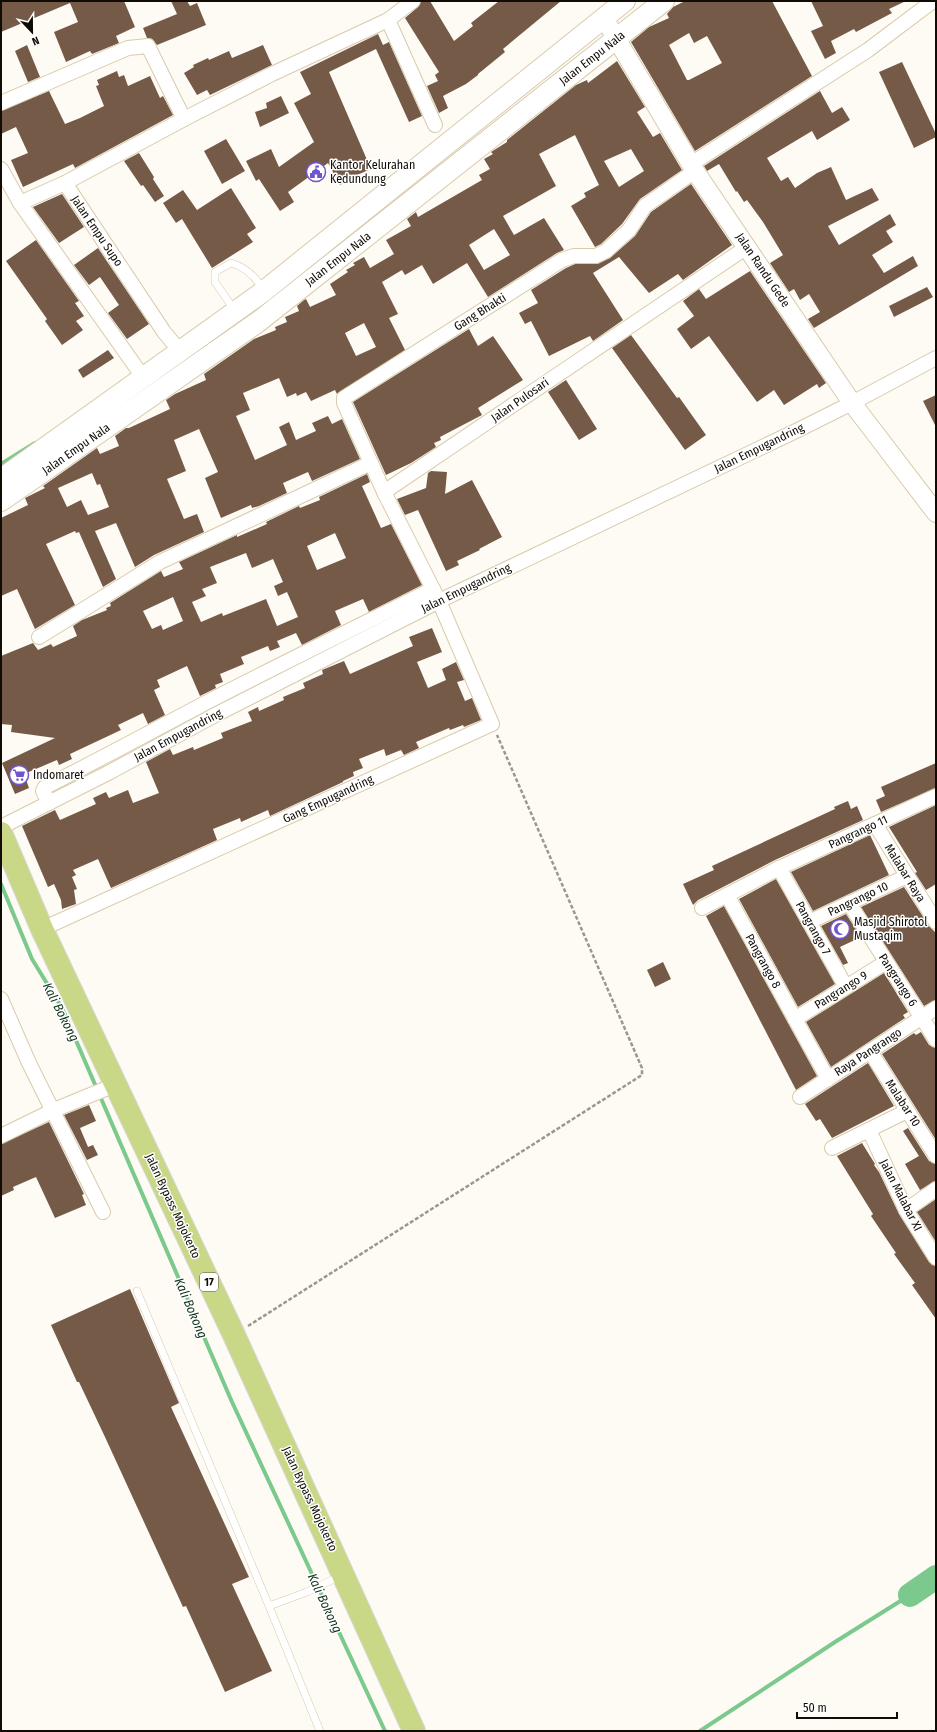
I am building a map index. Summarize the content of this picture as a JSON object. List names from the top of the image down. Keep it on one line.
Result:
{"streets":{"highway":["Jalan Bypass Mojokerto","17"],"main road":["Jalan Empu Nala"],"street":["Jalan Empu Supo","Jalan Randu Gede","Gang Bhakti","Jalan Pulosari","Jalan Empugandring","Gang Empugandring","Pangrango 11","Malabar Raya","Pangrango 10","Pangrango 7","Pangrango 8","Pangrango 6","Pangrango 9","Raya Pangrango","Malabar 10","Jalan Malabar XI"]},"crossings":[["Jalan Empu Nala","Jalan Empu Supo"],["Jalan Empu Nala","Jalan Randu Gede"],["Jalan Randu Gede","Gang Bhakti"],["Jalan Randu Gede","Jalan Pulosari"],["Jalan Randu Gede","Jalan Empugandring"],["Gang Bhakti","Jalan Pulosari"],["Gang Empugandring","Jalan Bypass Mojokerto"],["Pangrango 11","Malabar Raya"],["Pangrango 11","Pangrango 7"],["Malabar Raya","Pangrango 10"],["Pangrango 10","Pangrango 7"],["Pangrango 10","Pangrango 6"],["Pangrango 7","Pangrango 9"],["Pangrango 8","Pangrango 9"],["Pangrango 8","Raya Pangrango"],["Pangrango 6","Pangrango 9"],["Pangrango 6","Raya Pangrango"],["Raya Pangrango","Malabar 10"]],"water":["Kali Bokong"],"places":{"public building":["Kantor Kelurahan Kedundung"],"supermarket":["Indomaret"],"mosque":["Masjid Shirotol Mustaqim"]},"scale_bar":"50 m","north":"bottom"}
